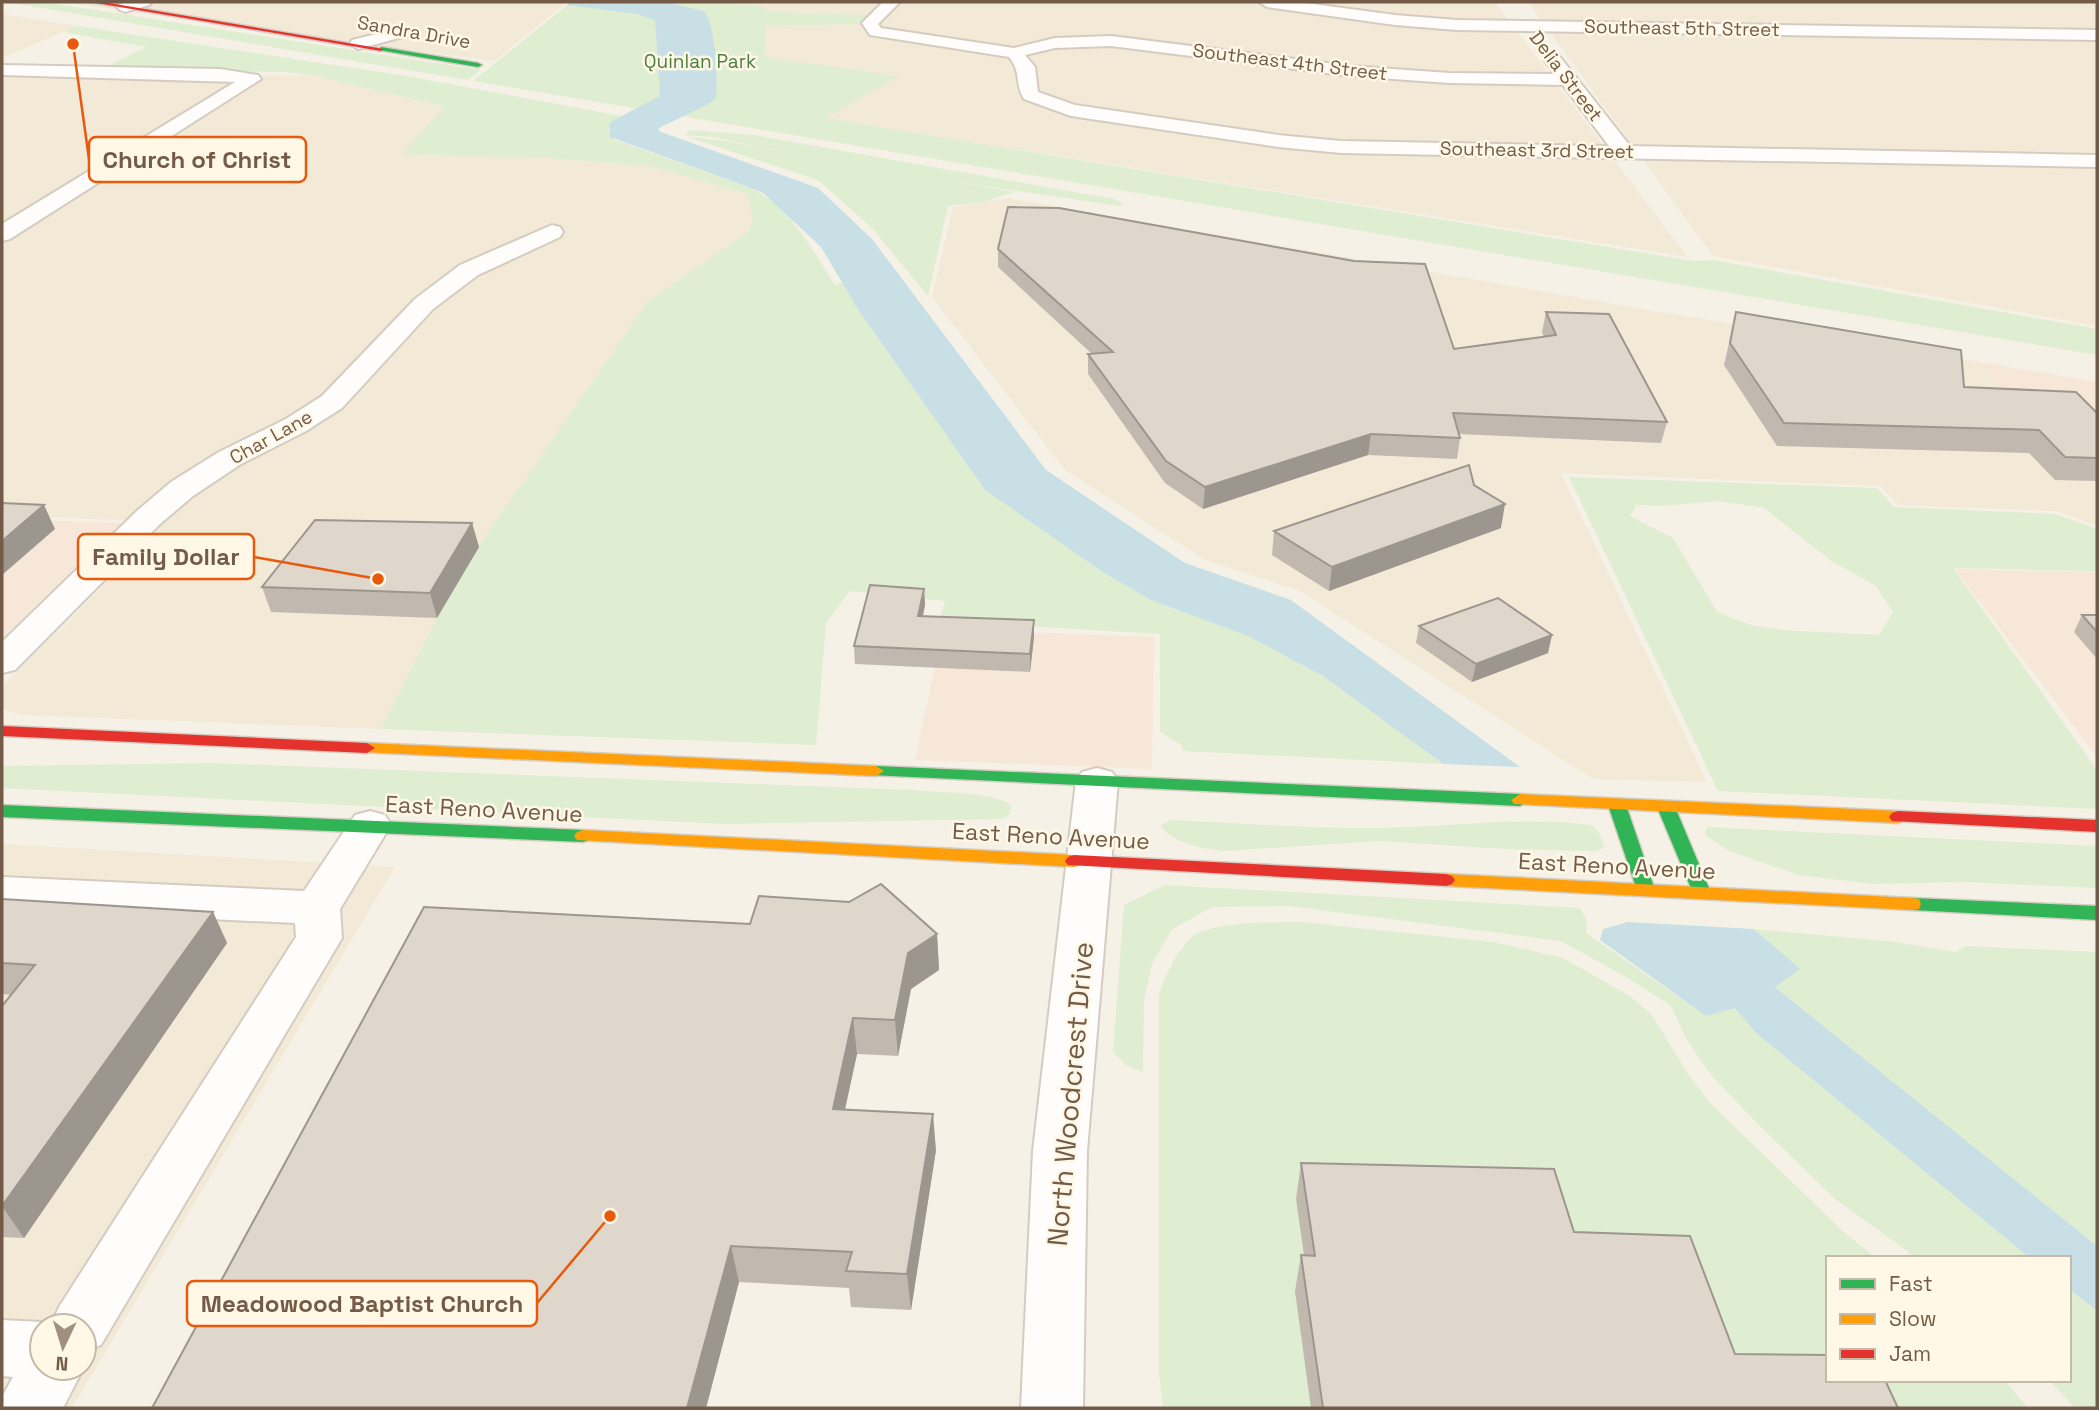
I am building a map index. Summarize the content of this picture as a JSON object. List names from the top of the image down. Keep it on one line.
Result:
{"streets":{"main road":["Sandra Drive","East Reno Avenue"],"street":["Southeast 5th Street","Southeast 4th Street","Delia Street","Southeast 3rd Street","Char Lane","North Woodcrest Drive"]},"crossings":[["Southeast 5th Street","Delia Street"],["Southeast 4th Street","Delia Street"],["Southeast 4th Street","Southeast 3rd Street"],["Delia Street","Southeast 3rd Street"],["East Reno Avenue","North Woodcrest Drive"]],"parks":["Quinlan Park"],"places":["Church of Christ","Family Dollar","Meadowood Baptist Church"],"legend":["Fast","Slow","Jam"],"north":"bottom"}
